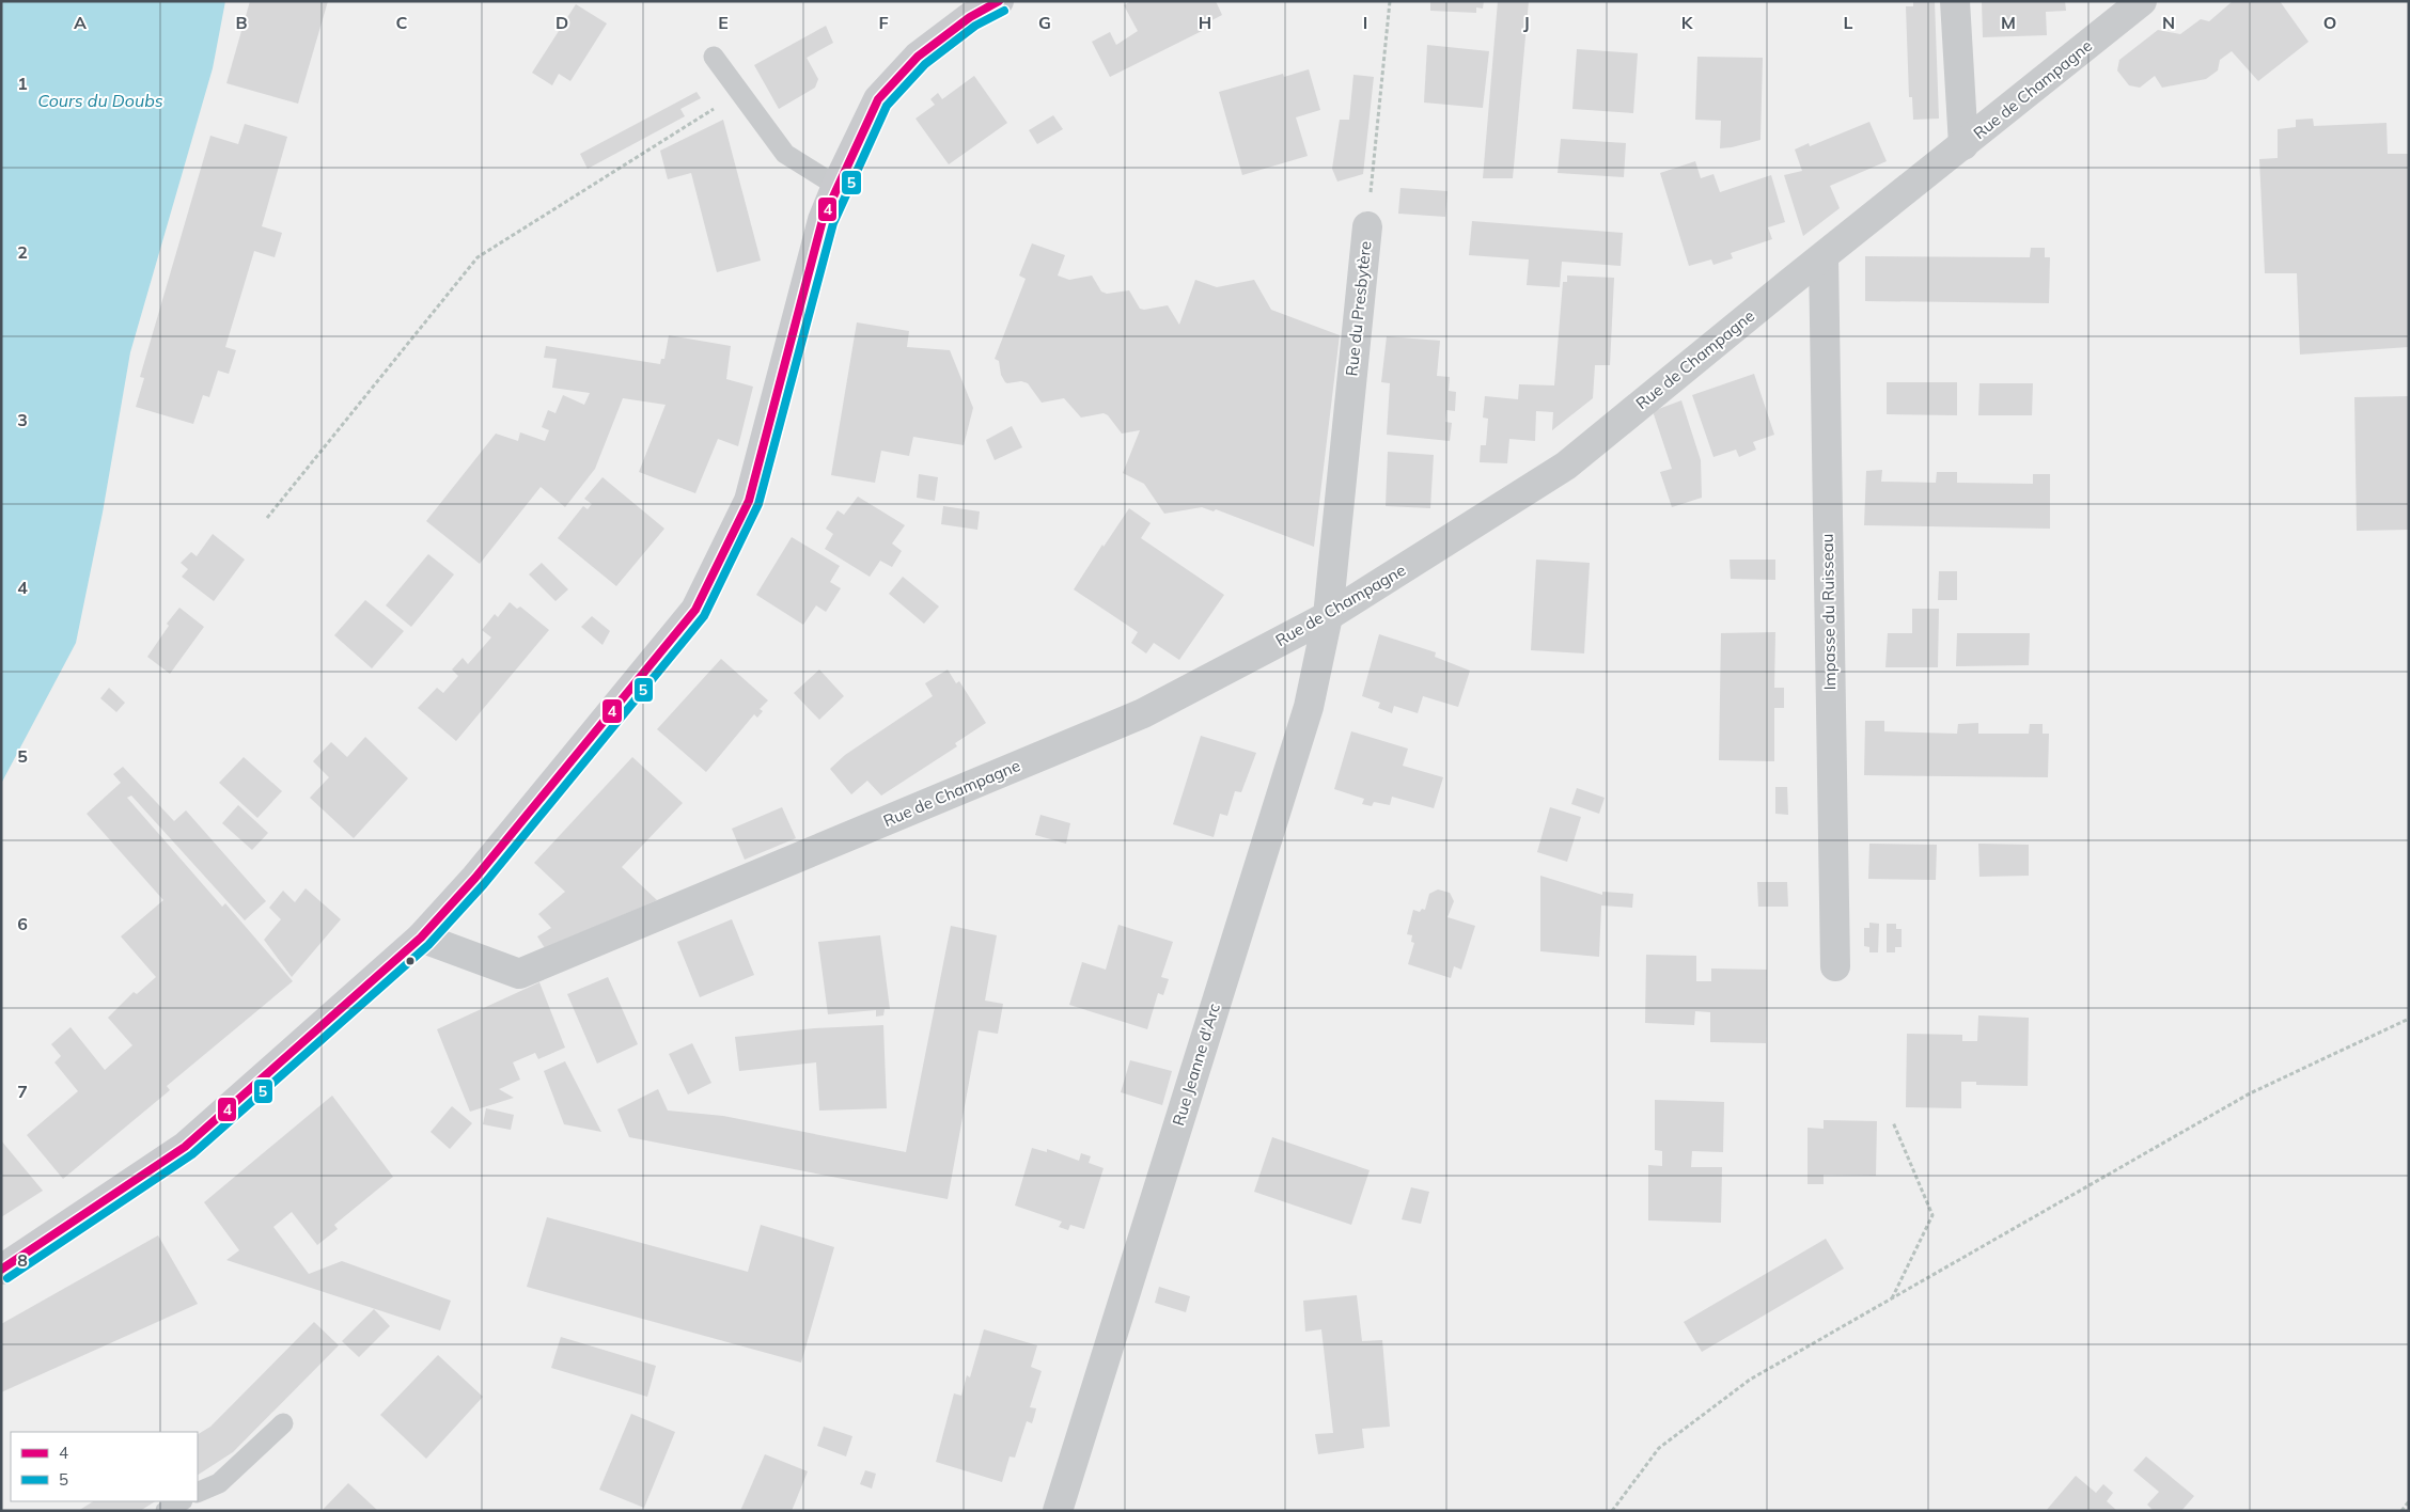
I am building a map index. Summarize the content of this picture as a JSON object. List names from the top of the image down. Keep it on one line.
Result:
{"streets":{"street":["Rue de Champagne","Rue du Presbytère","Impasse du Ruisseau","Rue Jeanne d'Arc"]},"crossings":[["Rue de Champagne","Rue du Presbytère"],["Rue de Champagne","Impasse du Ruisseau"],["Rue de Champagne","Rue Jeanne d'Arc"],["Rue du Presbytère","Rue Jeanne d'Arc"]],"water":["Cours du Doubs"],"lines":["transit line 4","transit line 5"],"legend":["4","5"],"grid":{"columns":["A","B","C","D","E","F","G","H","I","J","K","L","M","N","O"],"rows":["1","2","3","4","5","6","7","8"]}}
